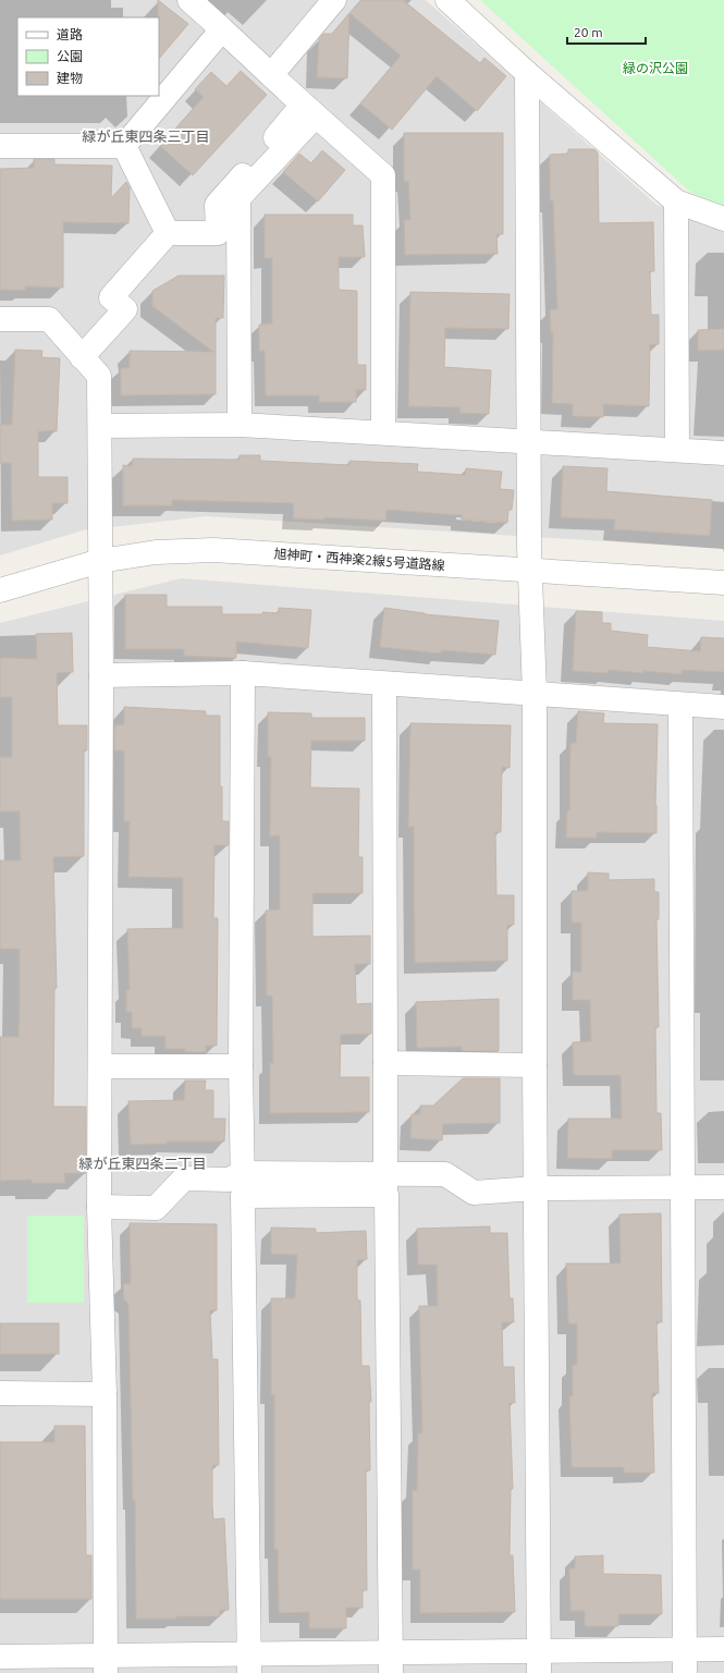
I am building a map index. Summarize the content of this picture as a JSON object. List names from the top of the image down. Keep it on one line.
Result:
{"streets":{"street":["旭神町・西神楽2線5号道路線"]},"districts":["緑が丘東四条三丁目","緑が丘東四条二丁目"],"parks":["緑の沢公園"],"legend":["道路","公園","建物"],"scale_bar":"20 m"}
